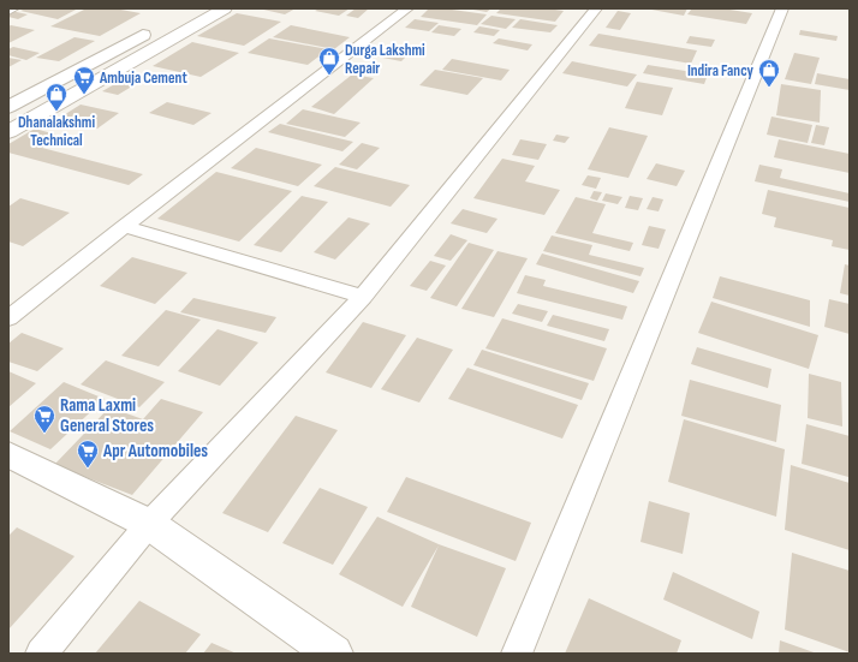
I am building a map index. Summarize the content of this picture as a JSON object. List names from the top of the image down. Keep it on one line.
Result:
{"places":{"shop":["Durga Lakshmi Repair","Indira Fancy","Dhanalakshmi Technical"],"supermarket":["Ambuja Cement","Rama Laxmi General Stores","Apr Automobiles"]}}
